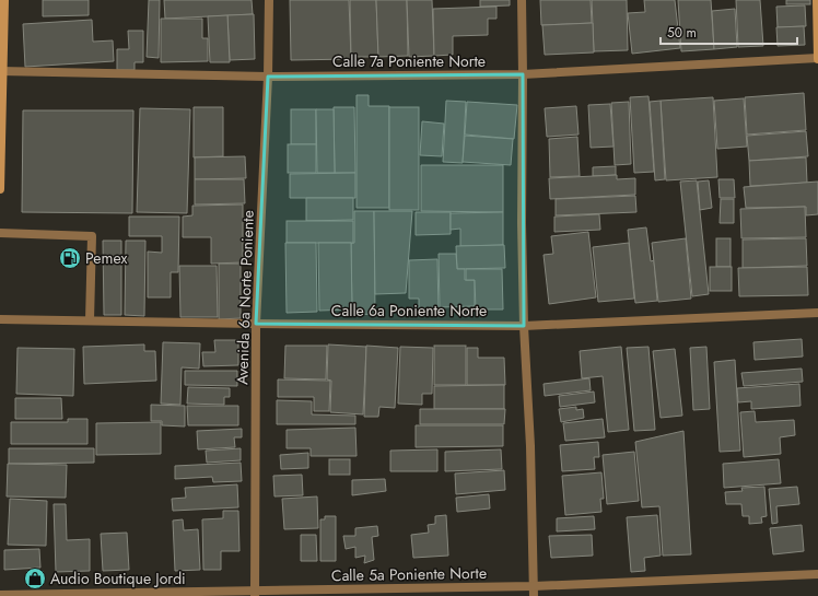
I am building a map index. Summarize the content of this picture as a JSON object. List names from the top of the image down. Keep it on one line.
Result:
{"streets":{"street":["Calle 7a Poniente Norte","Avenida 6a Norte Poniente","Calle 6a Poniente Norte","Calle 5a Poniente Norte"]},"crossings":[["Calle 7a Poniente Norte","Avenida 6a Norte Poniente"],["Avenida 6a Norte Poniente","Calle 6a Poniente Norte"],["Avenida 6a Norte Poniente","Calle 5a Poniente Norte"]],"places":{"fuel station":["Pemex"],"shop":["Audio Boutique Jordi"]},"scale_bar":"50 m"}
